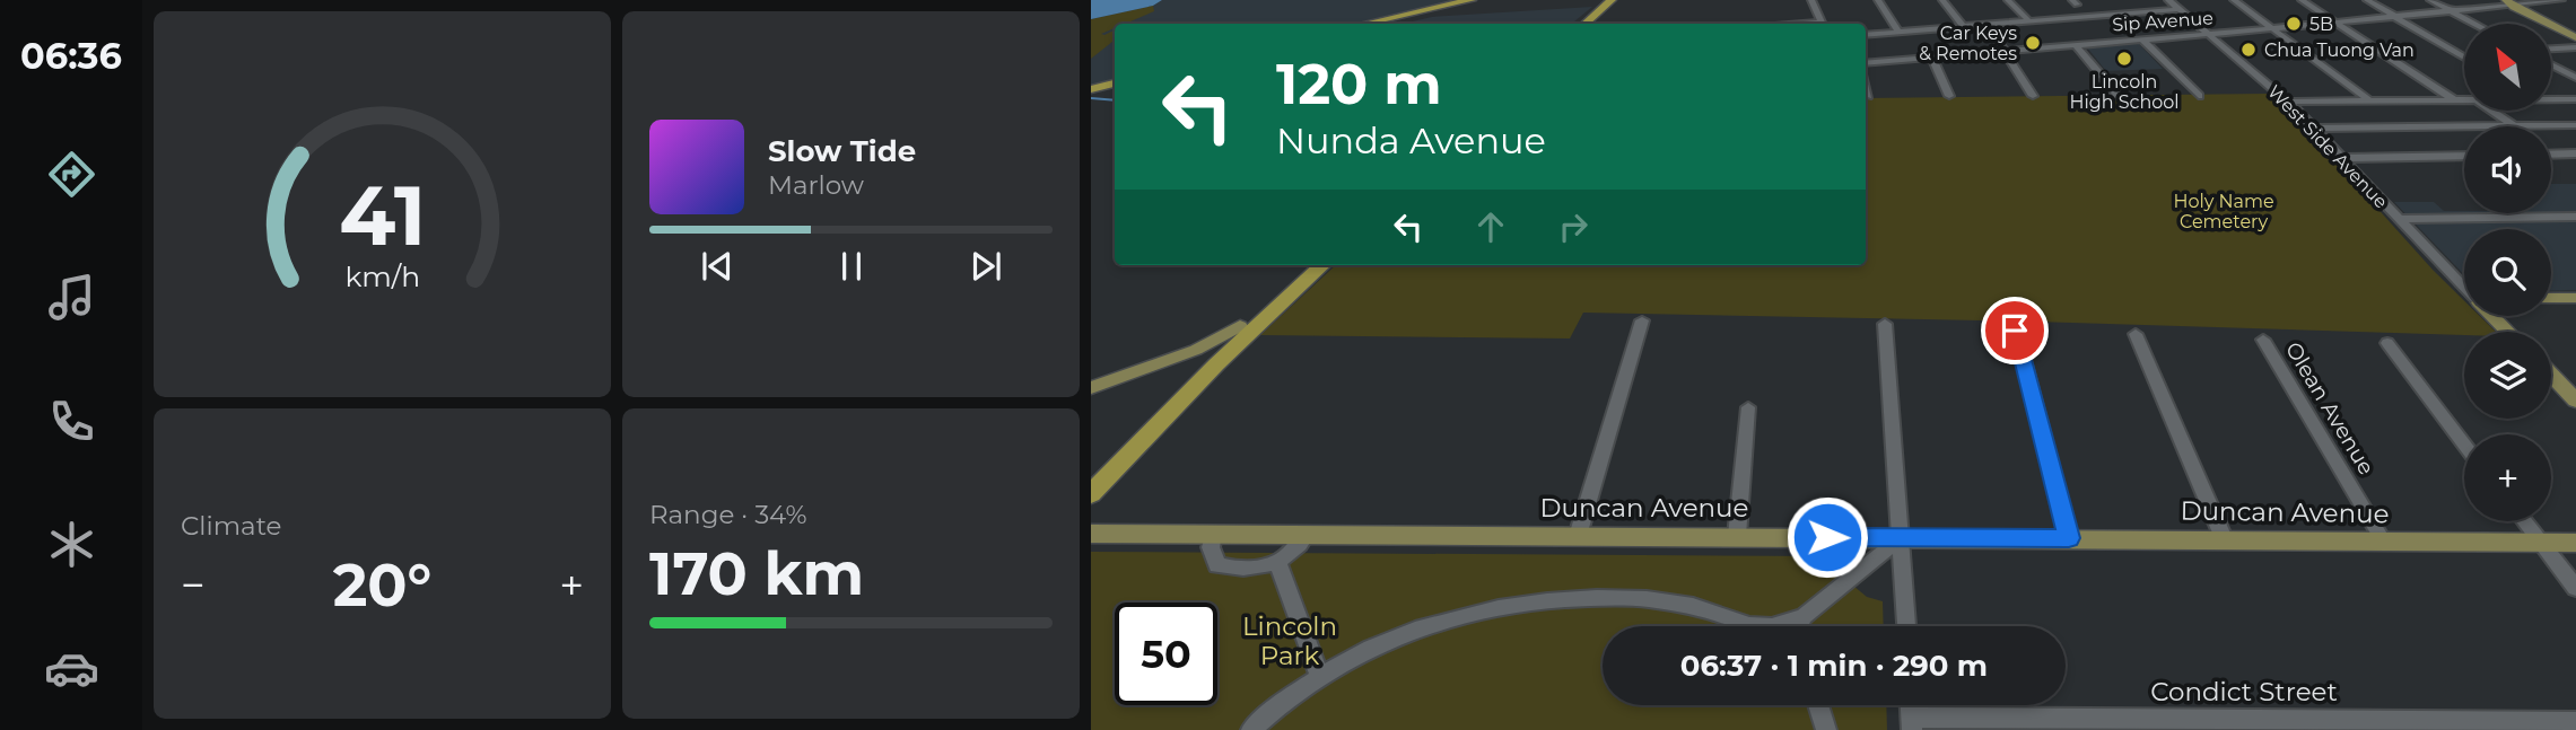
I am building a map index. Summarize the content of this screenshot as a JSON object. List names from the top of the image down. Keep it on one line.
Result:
{"streets":{"main road":["West Side Avenue","Duncan Avenue"],"street":["Sip Avenue","Olean Avenue","Condict Street"]},"crossings":[["Sip Avenue","West Side Avenue"],["Olean Avenue","Duncan Avenue"]],"parks":["Holy Name Cemetery","Lincoln Park"],"places":["5B","Car Keys & Remotes","Chua Tuong Van","Lincoln High School"],"north":"top left","page":{"tabs":"06:36","map_buttons":"+","turn":["120 m","Nunda Avenue"],"song":["Slow Tide","Marlow"],"tile":["Climate",["Range · 34%","170 km"]],"heat":["−","20°","+"],"limit":"50","trip":"06:37 · 1 min · 290 m","gauge":["41","km/h"]}}
